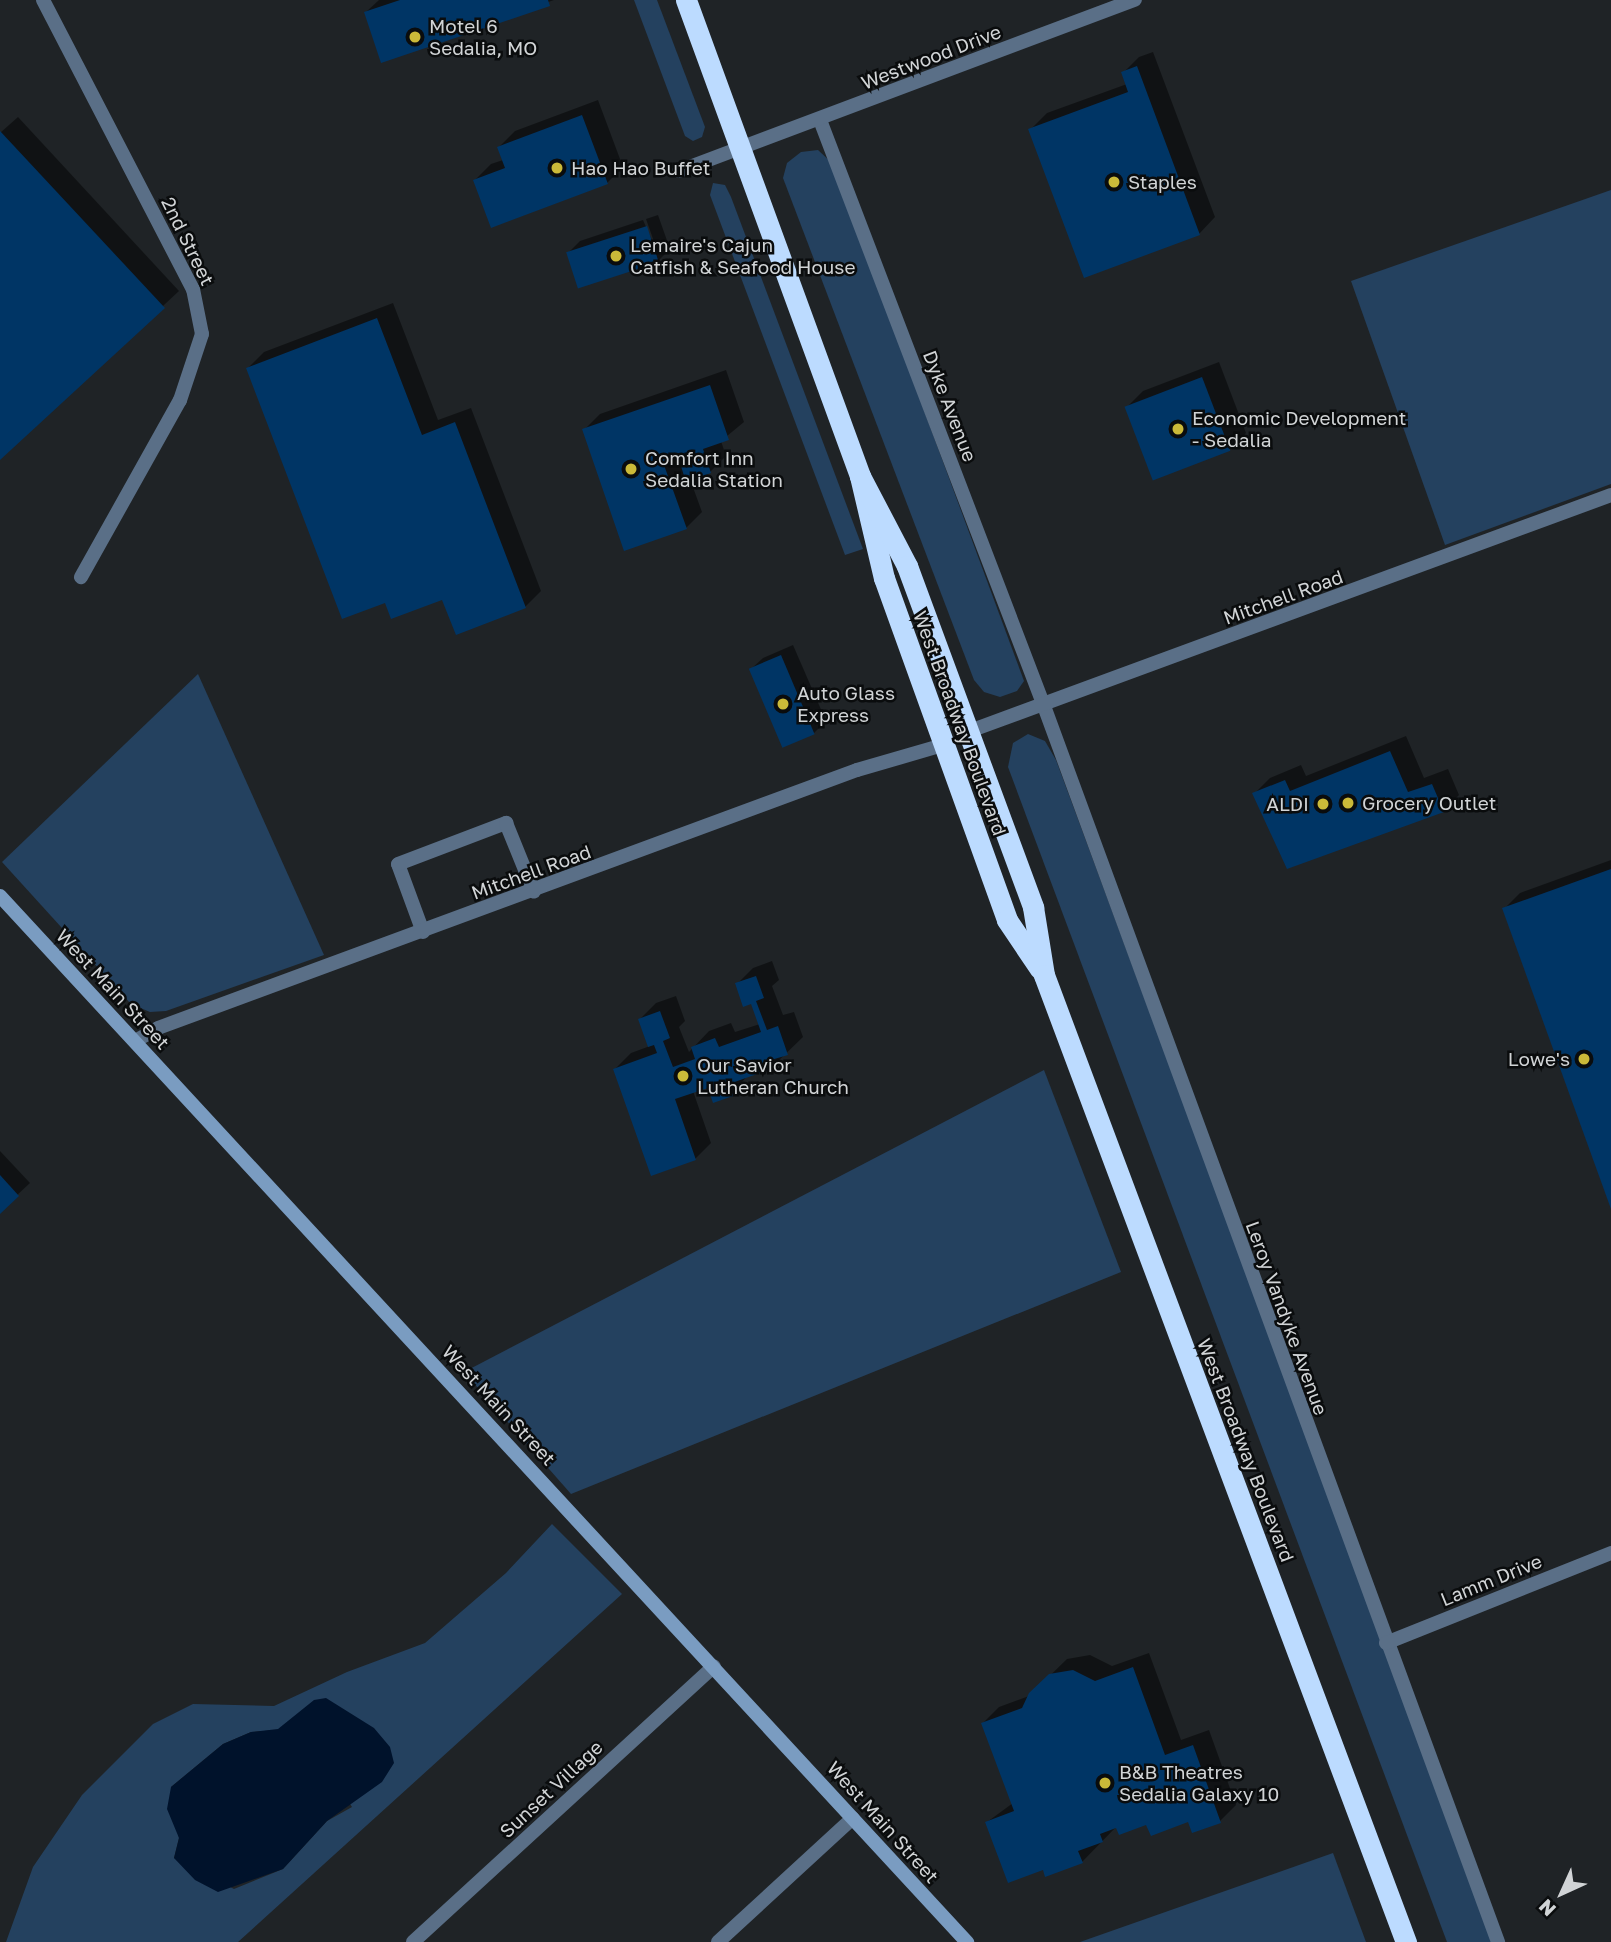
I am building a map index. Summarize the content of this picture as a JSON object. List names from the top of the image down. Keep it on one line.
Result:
{"streets":{"highway":["West Broadway Boulevard"],"main road":["West Main Street"],"street":["Westwood Drive","2nd Street","Dyke Avenue","Mitchell Road","Leroy Vandyke Avenue","Lamm Drive","Sunset Village"]},"crossings":[["Westwood Drive","Dyke Avenue"],["Westwood Drive","West Broadway Boulevard"],["Dyke Avenue","Mitchell Road"],["Dyke Avenue","Leroy Vandyke Avenue"],["Mitchell Road","West Broadway Boulevard"],["Mitchell Road","West Main Street"],["Mitchell Road","Leroy Vandyke Avenue"],["West Main Street","Sunset Village"],["Leroy Vandyke Avenue","Lamm Drive"]],"places":["Motel 6 Sedalia, MO","Hao Hao Buffet","Staples","Lemaire's Cajun Catfish & Seafood House","Economic Development - Sedalia","Comfort Inn Sedalia Station","Auto Glass Express","Grocery Outlet","ALDI","Lowe's","Our Savior Lutheran Church","B&B Theatres Sedalia Galaxy 10"],"north":"bottom left"}
